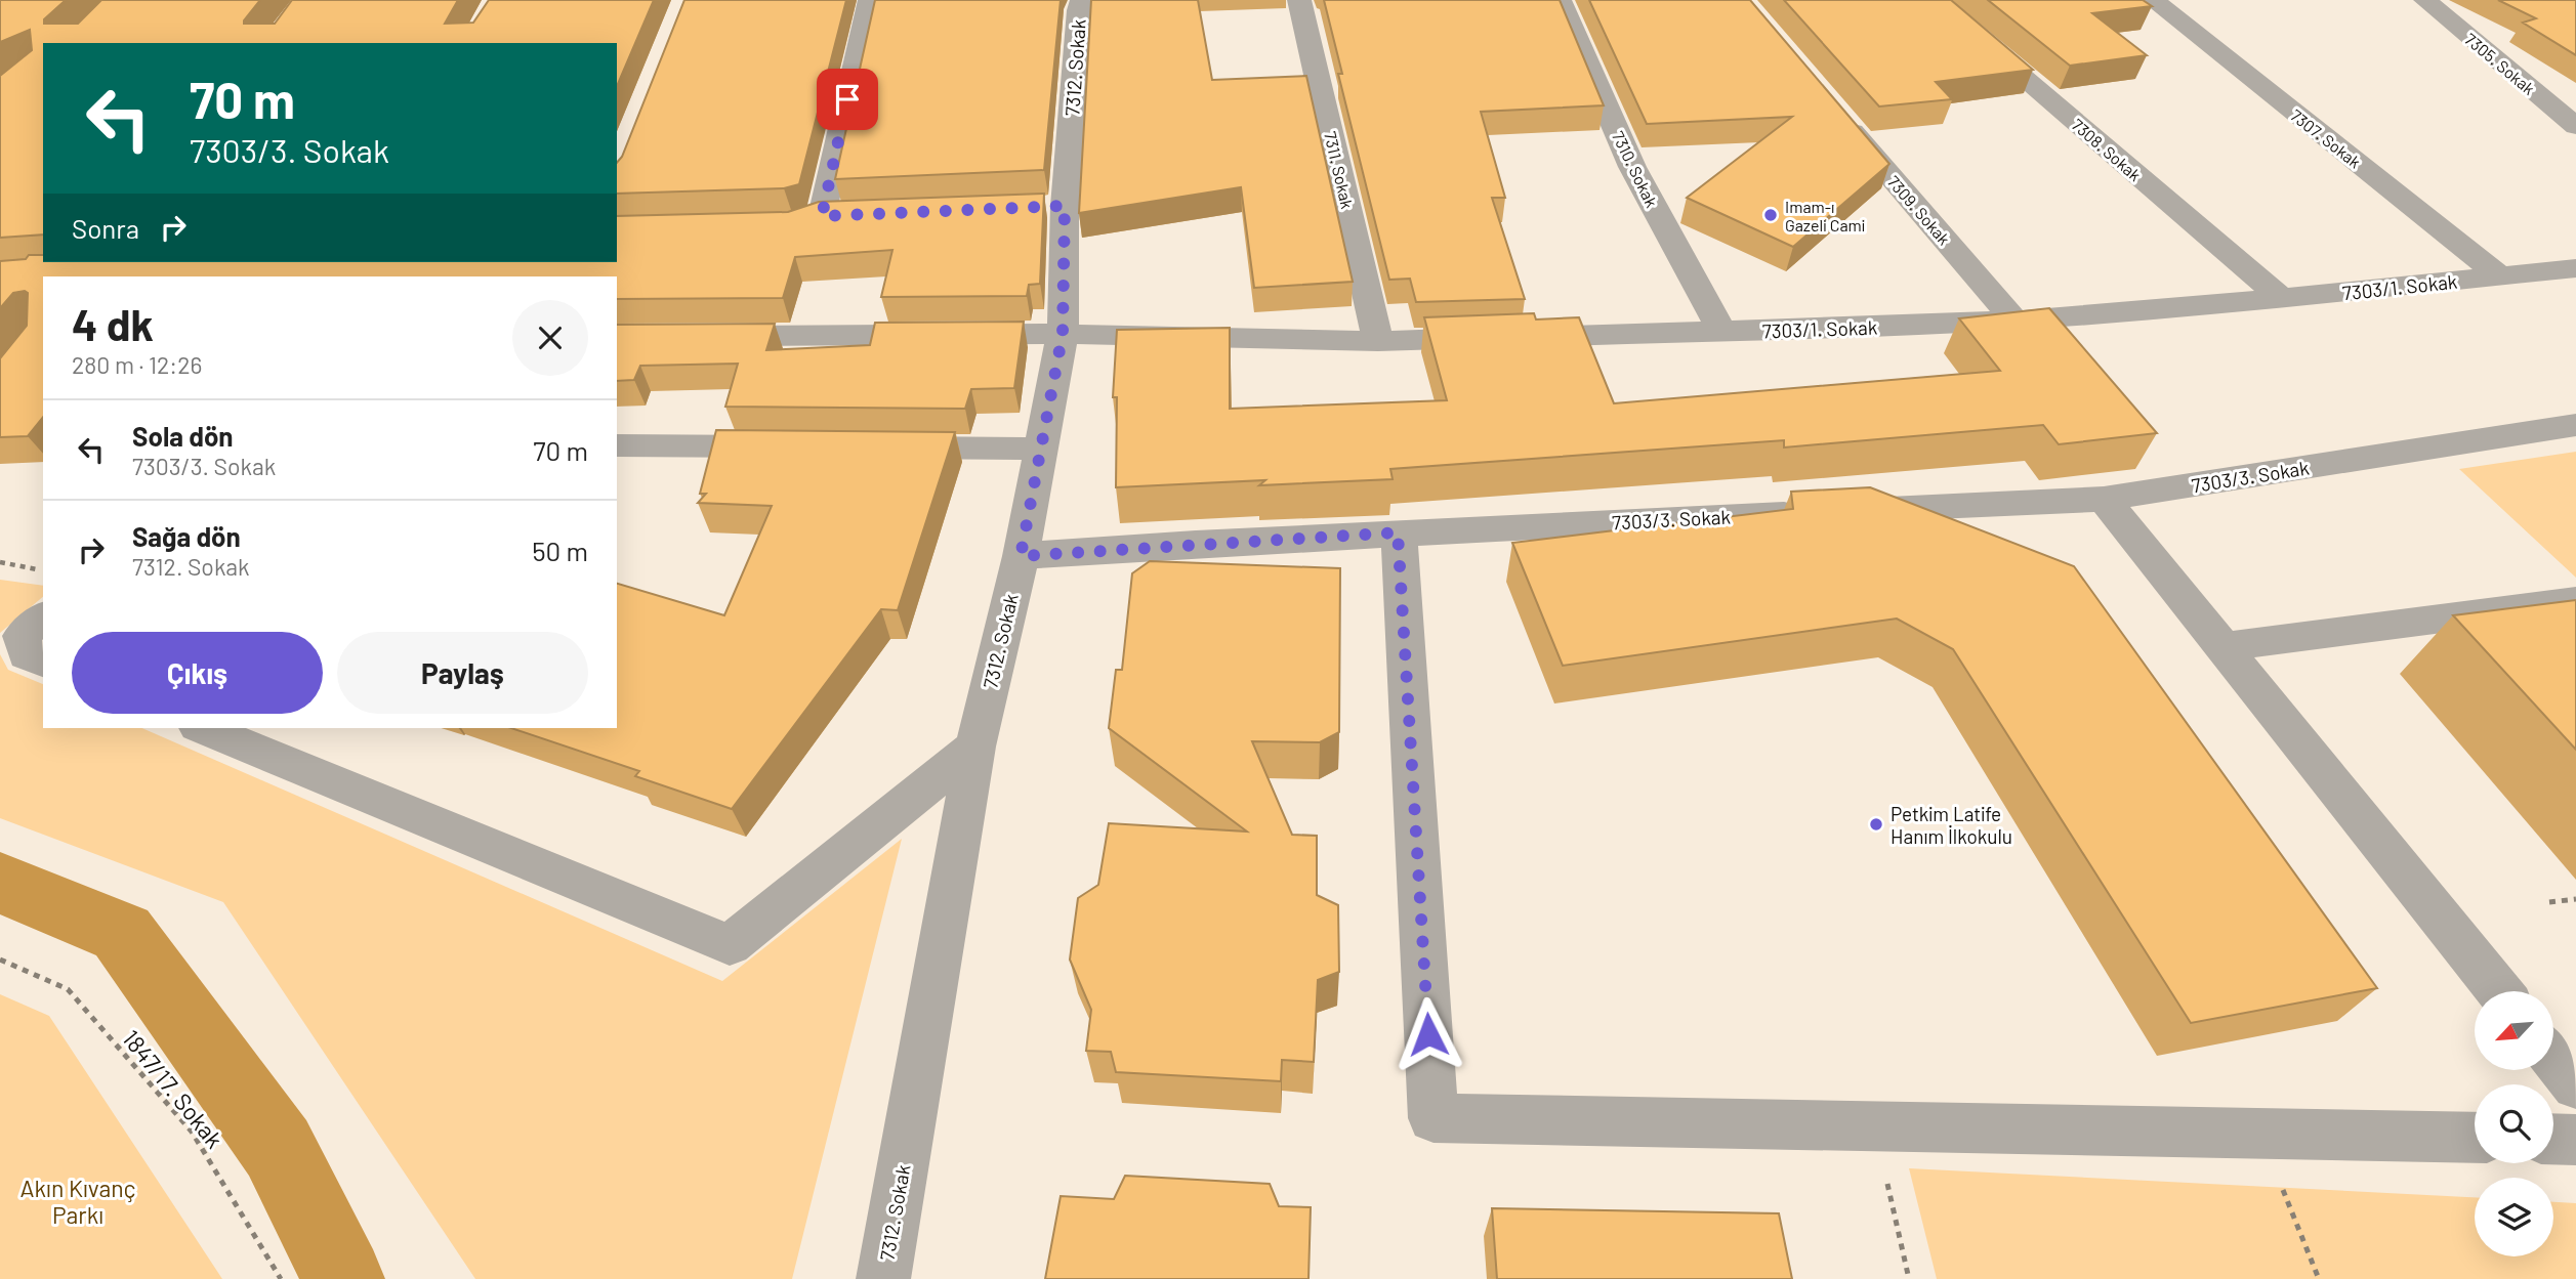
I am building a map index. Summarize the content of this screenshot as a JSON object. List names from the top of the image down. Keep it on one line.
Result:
{"streets":{"street":["7305. Sokak","7312. Sokak","7307. Sokak","7308. Sokak","7310. Sokak","7311. Sokak","7309. Sokak","7303/1. Sokak","7303/3. Sokak"],"path":["1847/17. Sokak"]},"crossings":[["7312. Sokak","7303/1. Sokak"],["7312. Sokak","7303/3. Sokak"],["7307. Sokak","7303/1. Sokak"],["7308. Sokak","7303/1. Sokak"],["7310. Sokak","7303/1. Sokak"],["7311. Sokak","7303/1. Sokak"],["7309. Sokak","7303/1. Sokak"]],"parks":["Akın Kıvanç Parkı"],"places":["Imam-ı Gazeli Cami","Petkim Latife Hanım İlkokulu"],"north":"bottom left","page":{"turn":["70 m","7303/3. Sokak"],"then":"Sonra","heading":["4 dk","280 m · 12:26"],"list":[{"name":"Sola dön","note":"7303/3. Sokak","value":"70 m"},{"name":"Sağa dön","note":"7312. Sokak","value":"50 m"}],"buttons":["Çıkış","Paylaş"]}}
